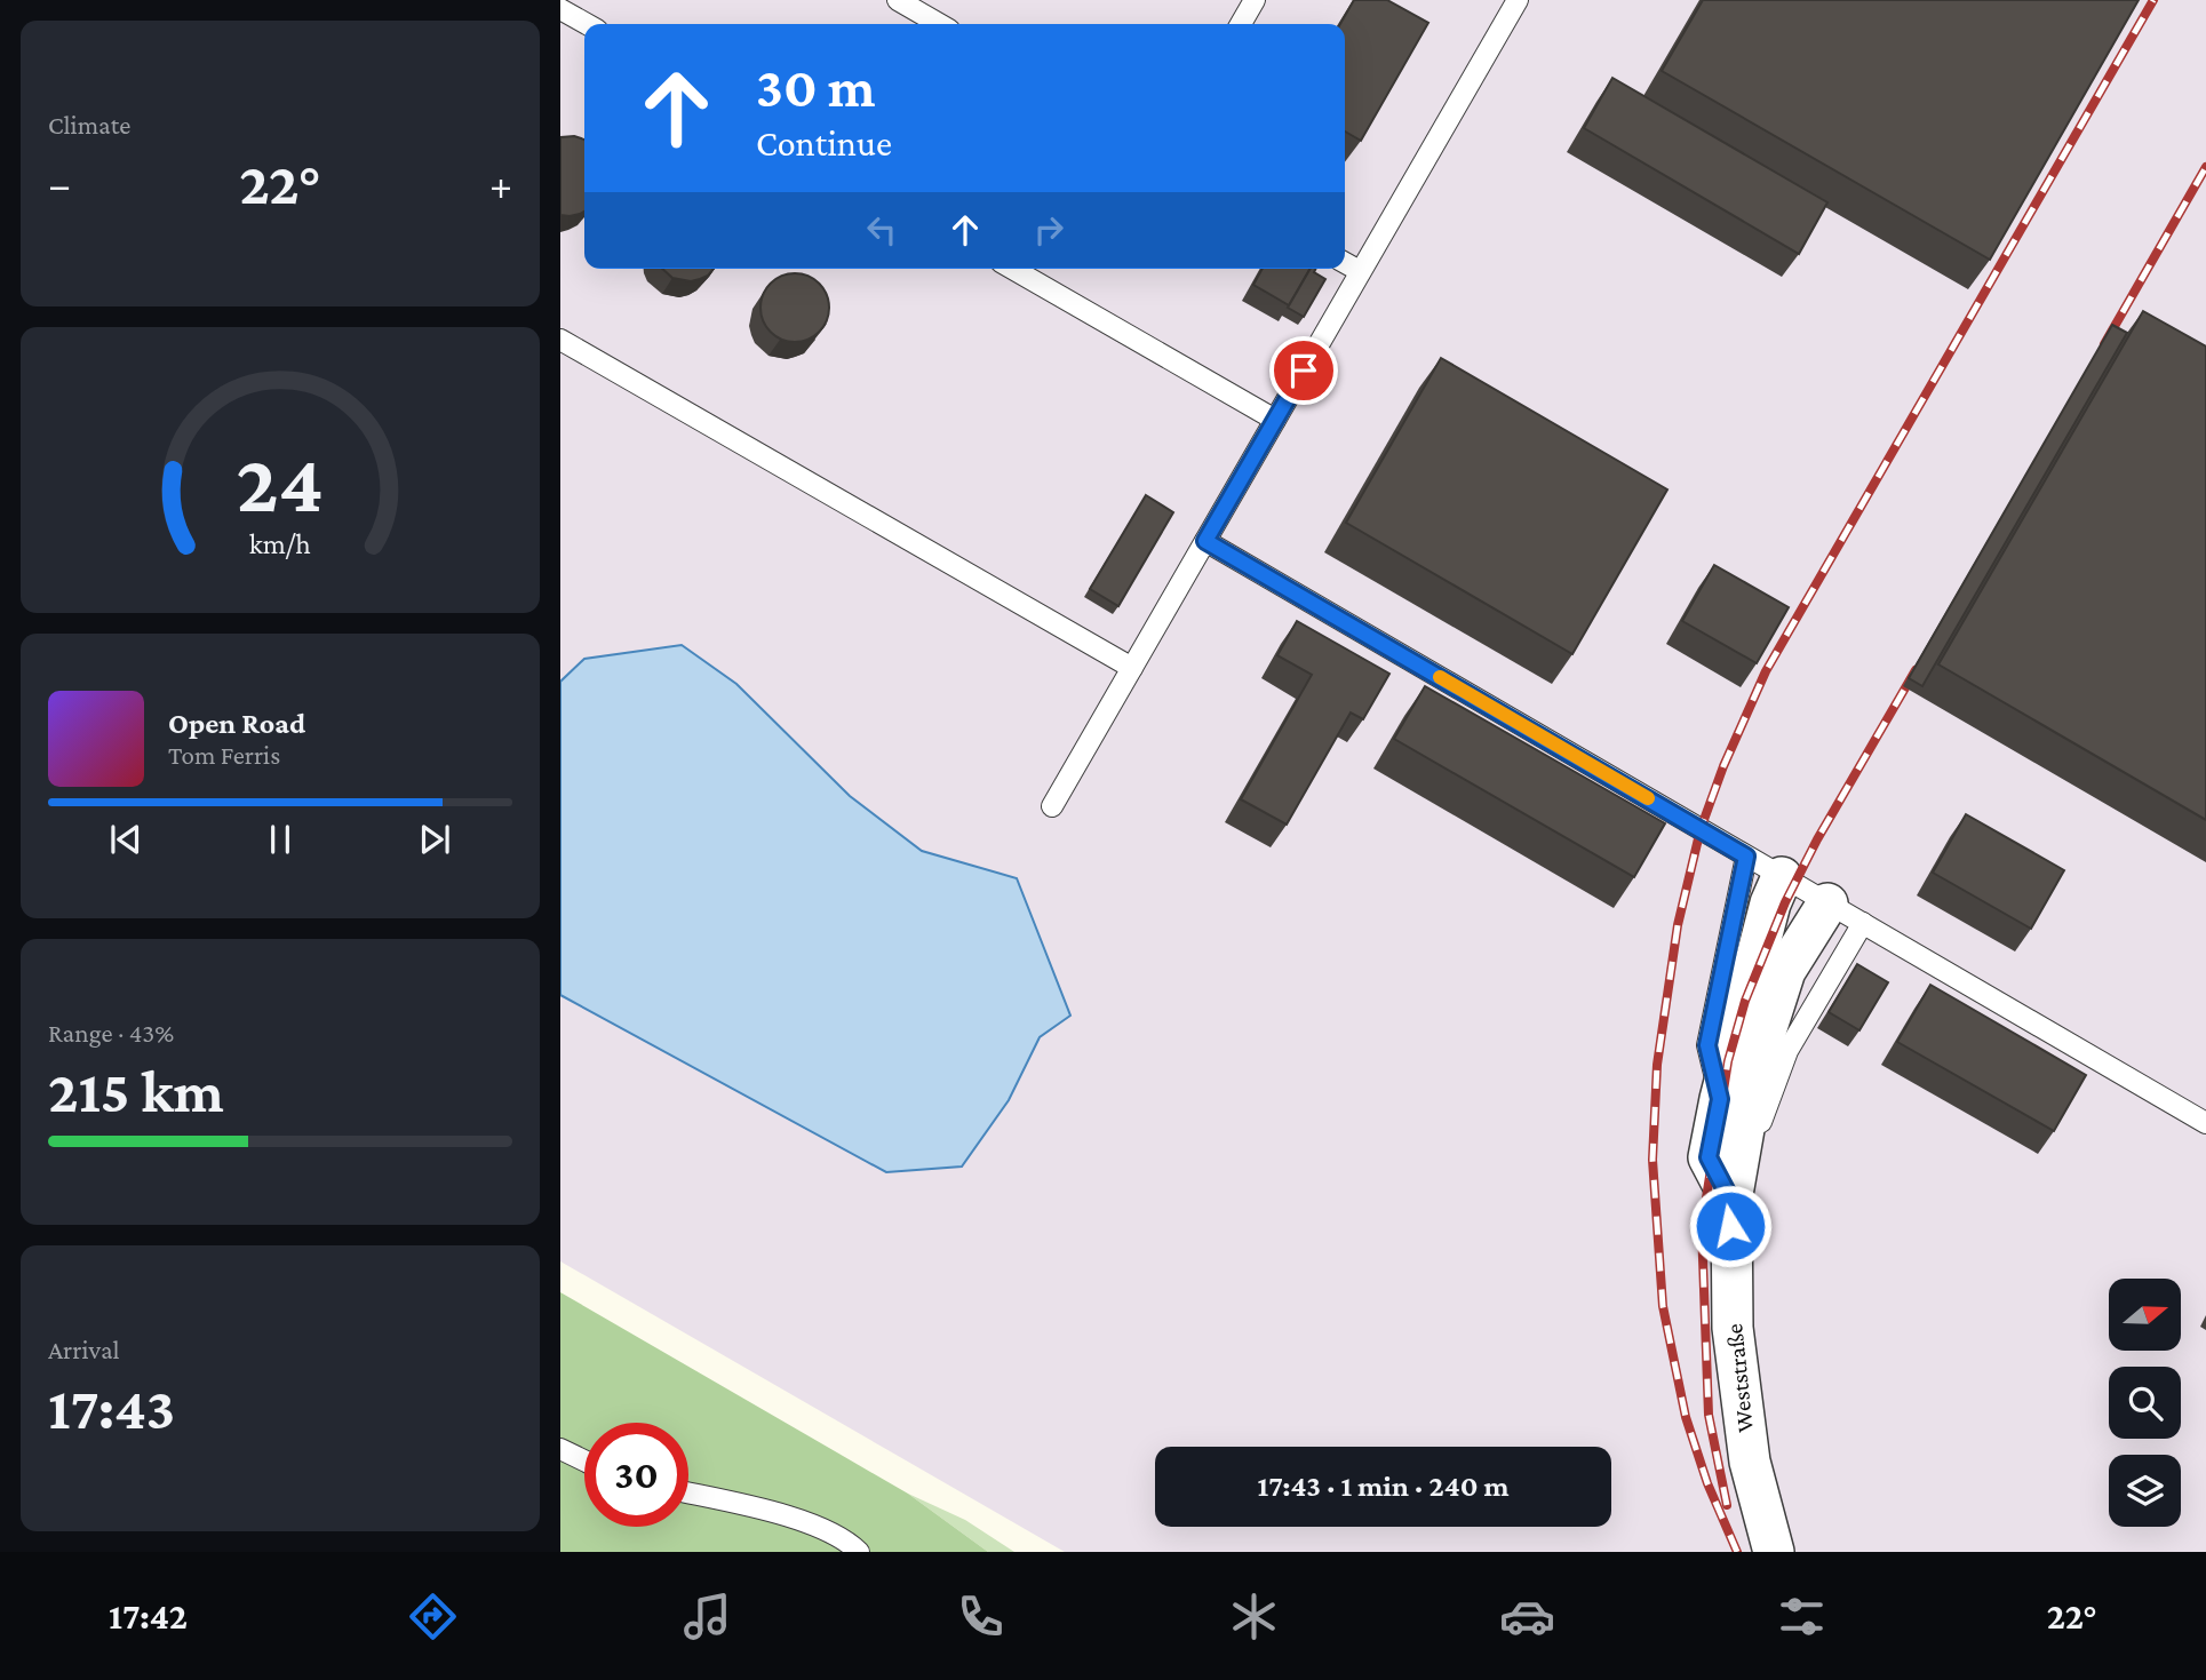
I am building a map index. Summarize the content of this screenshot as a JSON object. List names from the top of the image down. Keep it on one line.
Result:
{"streets":{"street":["Weststraße"]},"north":"right","page":{"tile":["Climate",["Range · 43%","215 km"],["Arrival","17:43"]],"turn":["30 m","Continue"],"heat":["−","22°","+"],"song":["Open Road","Tom Ferris"],"limit":"30","trip":"17:43 · 1 min · 240 m","tabs":["17:42","22°"],"gauge":["24","km/h"]}}
